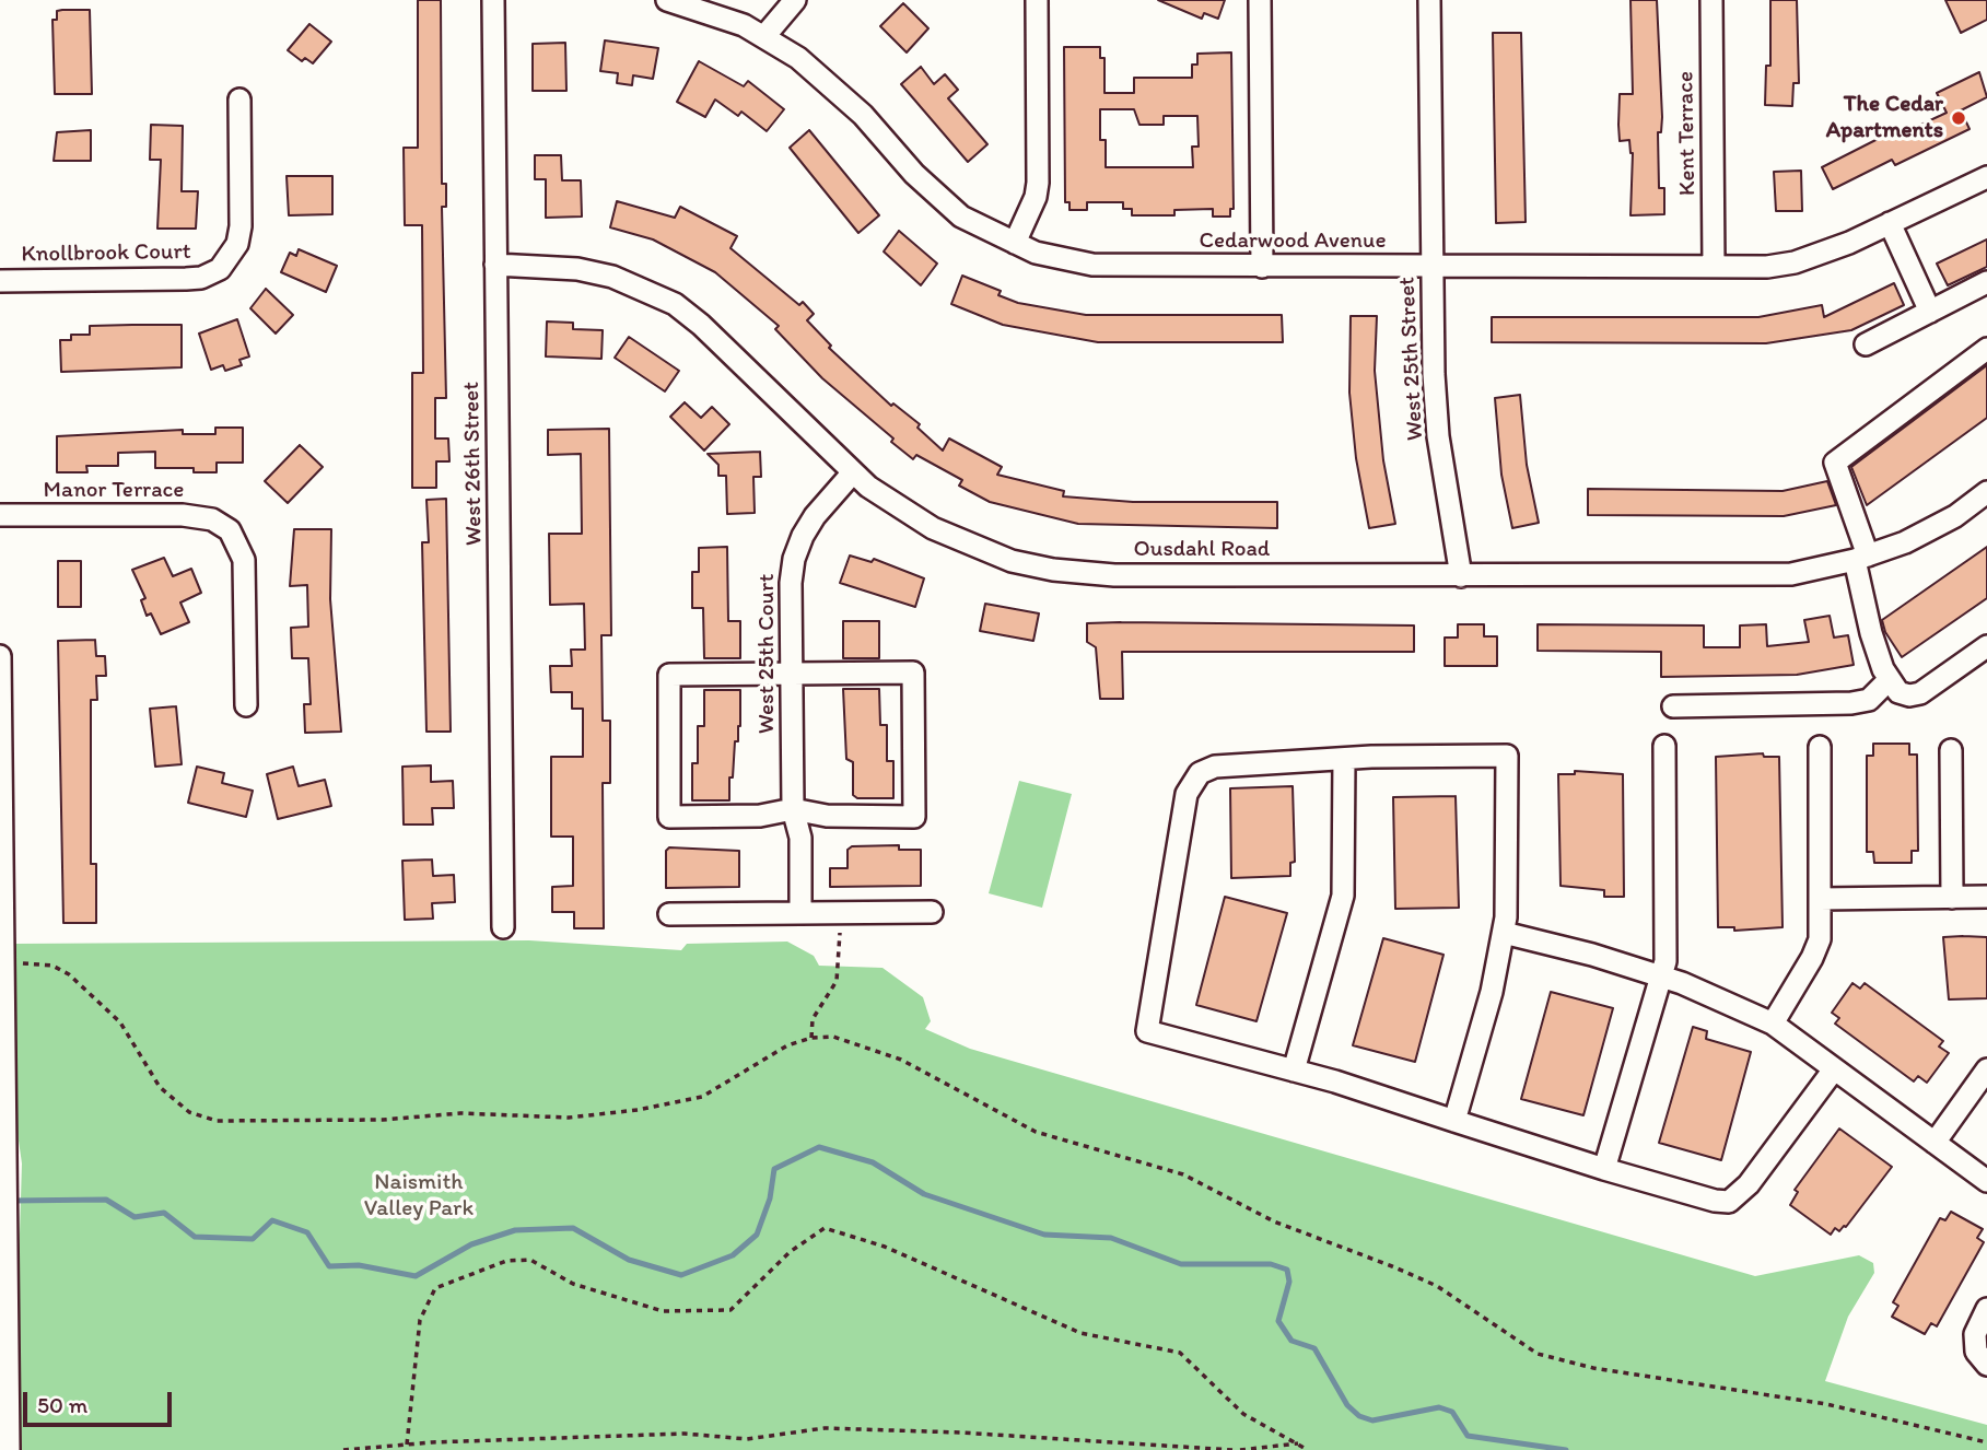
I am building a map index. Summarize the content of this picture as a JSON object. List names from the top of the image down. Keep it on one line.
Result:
{"streets":{"street":["Kent Terrace","Cedarwood Avenue","Knollbrook Court","West 25th Street","West 26th Street","Manor Terrace","Ousdahl Road","West 25th Court"]},"crossings":[["Kent Terrace","Cedarwood Avenue"],["Cedarwood Avenue","West 25th Street"],["West 25th Street","Ousdahl Road"],["West 26th Street","Ousdahl Road"],["Ousdahl Road","West 25th Court"]],"parks":["Naismith Valley Park"],"places":["The Cedar Apartments"],"scale_bar":"50 m"}
